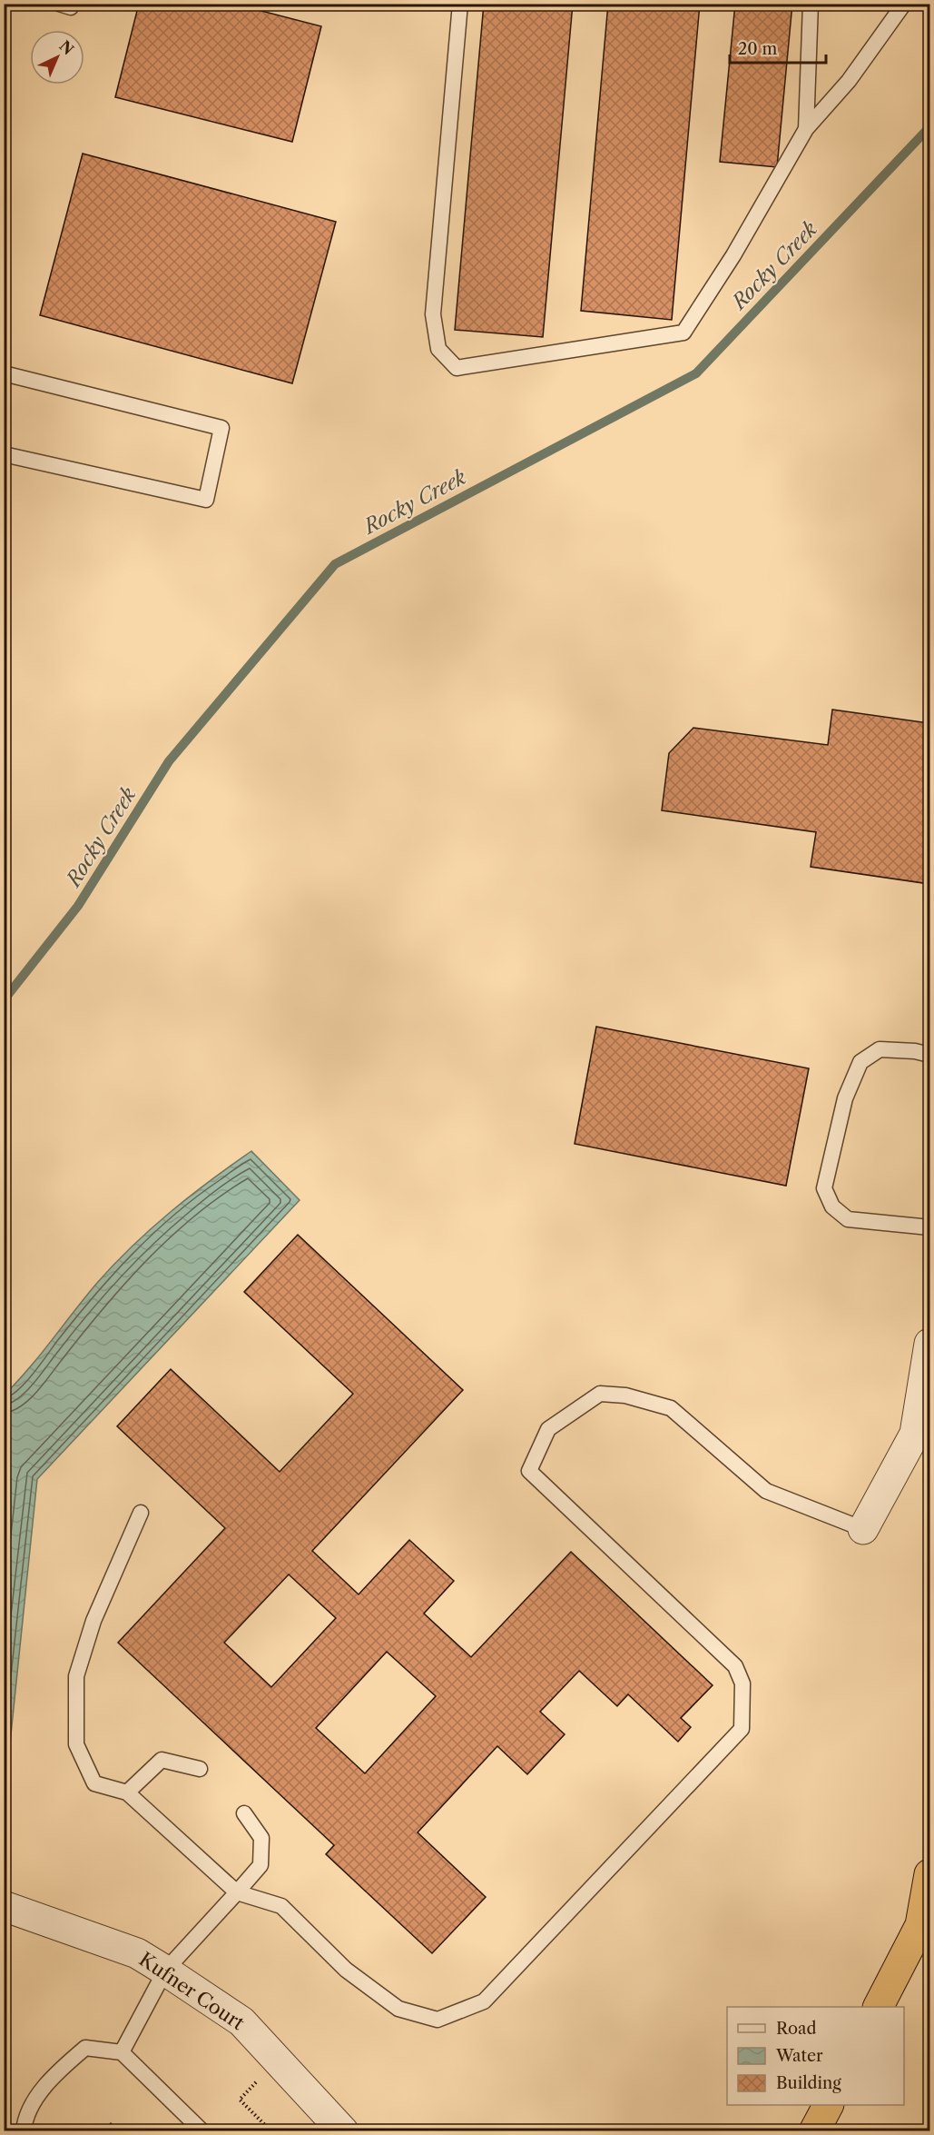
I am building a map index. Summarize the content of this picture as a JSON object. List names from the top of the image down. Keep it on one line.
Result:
{"streets":{"street":["Kufner Court"]},"water":["Rocky Creek"],"legend":["Road","Water","Building"],"scale_bar":"20 m","north":"top right"}
